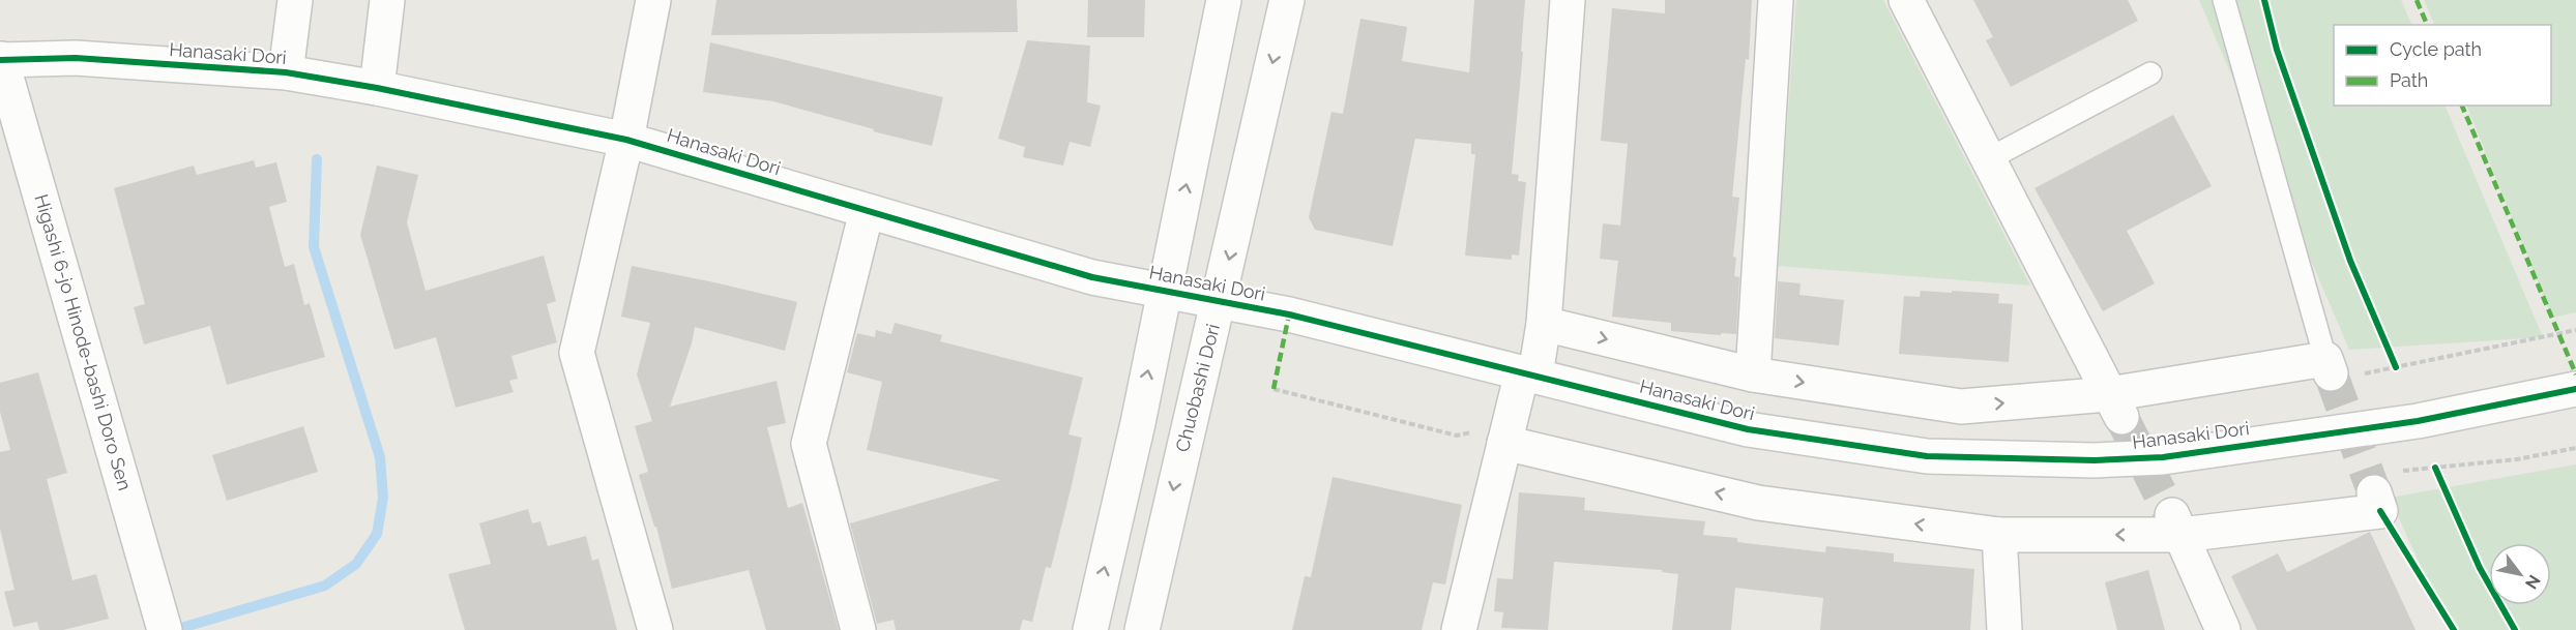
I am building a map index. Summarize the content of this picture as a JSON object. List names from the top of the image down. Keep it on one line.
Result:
{"streets":{"street":["Hanasaki Dori","Higashi 6-jo Hinode-bashi Doro Sen","Chuobashi Dori"]},"crossings":[["Hanasaki Dori","Higashi 6-jo Hinode-bashi Doro Sen"],["Hanasaki Dori","Chuobashi Dori"]],"legend":["Cycle path","Path"],"north":"bottom right"}
